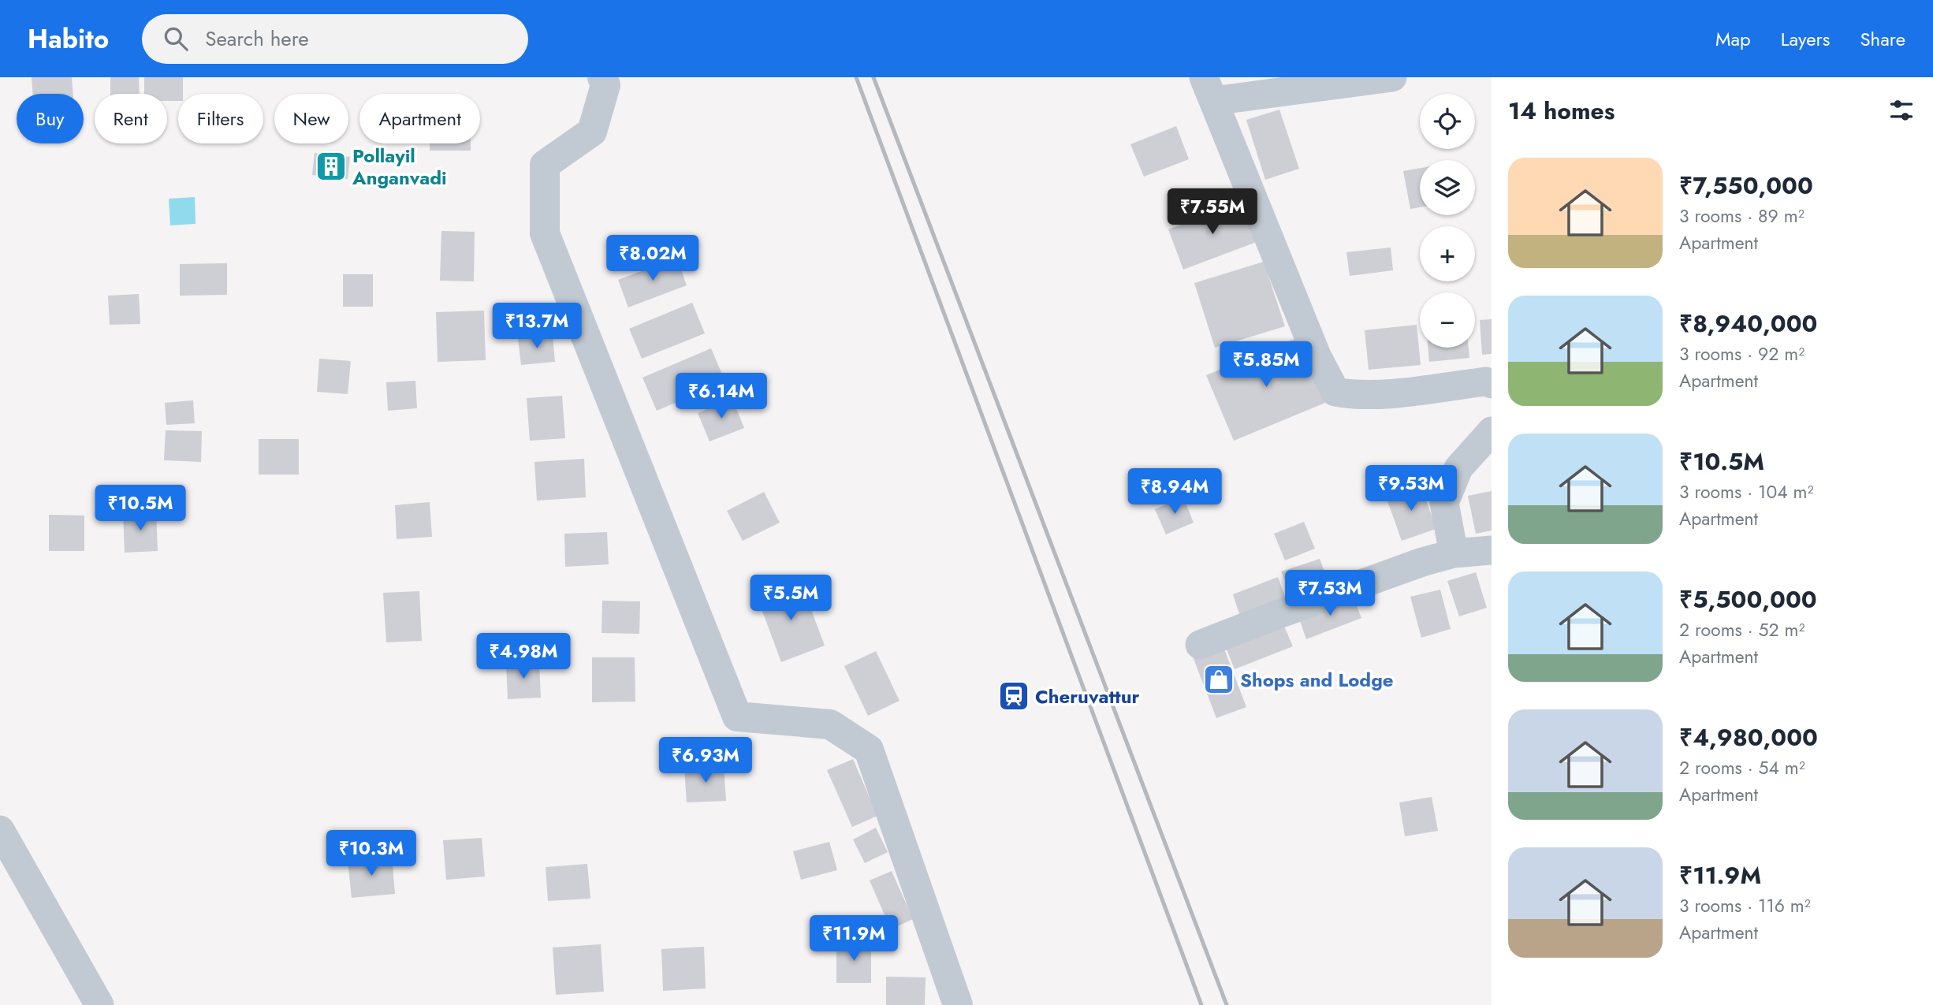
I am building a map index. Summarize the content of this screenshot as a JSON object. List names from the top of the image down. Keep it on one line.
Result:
{"places":{"building":["Pollayil Anganvadi"],"shop":["Shops and Lodge"],"station":["Cheruvattur"]},"page":{"header":"Habito","search":"Search here","nav":["Map","Layers","Share"],"heading":"14 homes","map_buttons":["+","−"],"chip":["Buy","Rent","Filters","New","Apartment"],"list":[{"name":"₹7,550,000","note":"3 rooms · 89 m² · Apartment"},{"name":"₹8,940,000","note":"3 rooms · 92 m² · Apartment"},{"name":"₹10.5M","note":"3 rooms · 104 m² · Apartment"},{"name":"₹5,500,000","note":"2 rooms · 52 m² · Apartment"},{"name":"₹4,980,000","note":"2 rooms · 54 m² · Apartment"},{"name":"₹11.9M","note":"3 rooms · 116 m² · Apartment"}],"price":["₹7.55M","₹8.02M","₹13.7M","₹5.85M","₹6.14M","₹9.53M","₹8.94M","₹10.5M","₹7.53M","₹5.5M","₹4.98M","₹6.93M","₹10.3M","₹11.9M"]}}
